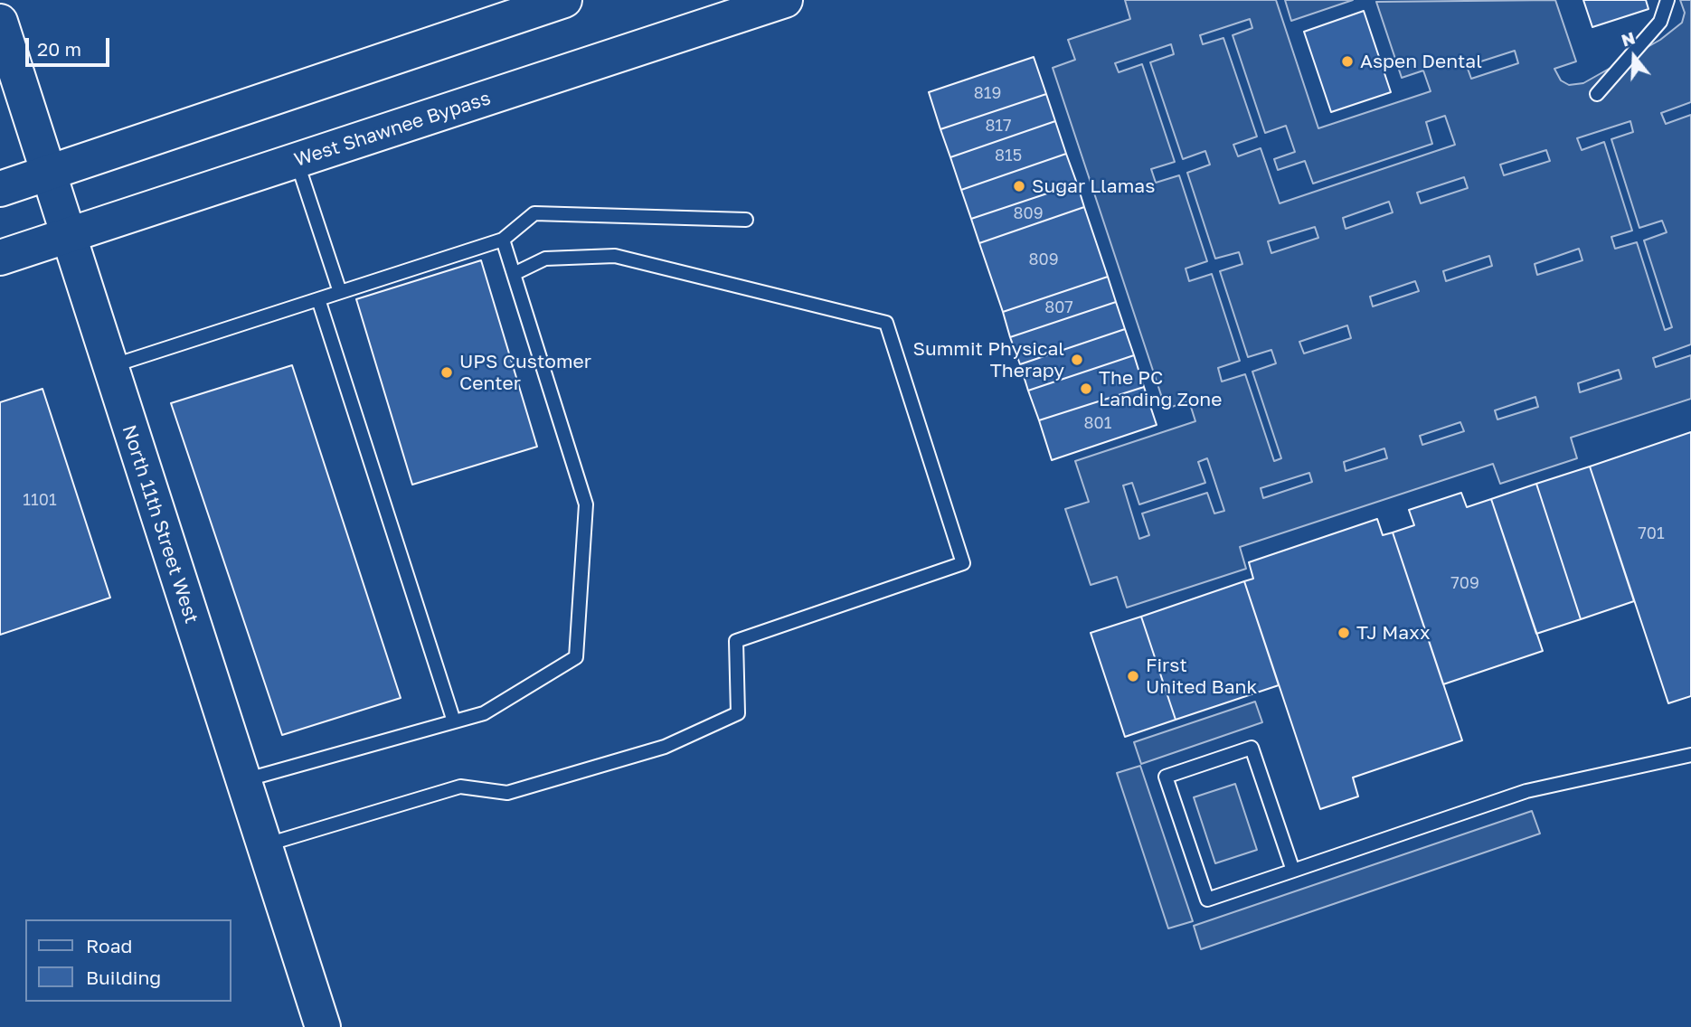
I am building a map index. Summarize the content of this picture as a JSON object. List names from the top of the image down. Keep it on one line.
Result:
{"streets":{"main road":["West Shawnee Bypass","North 11th Street West"]},"crossings":[["West Shawnee Bypass","North 11th Street West"]],"places":["Aspen Dental","Sugar Llamas","Summit Physical Therapy","UPS Customer Center","The PC Landing Zone","TJ Maxx","First United Bank"],"house_numbers":["819","817","815","809","809","807","801","1101","701","709"],"legend":["Road","Building"],"scale_bar":"20 m","north":"top"}
